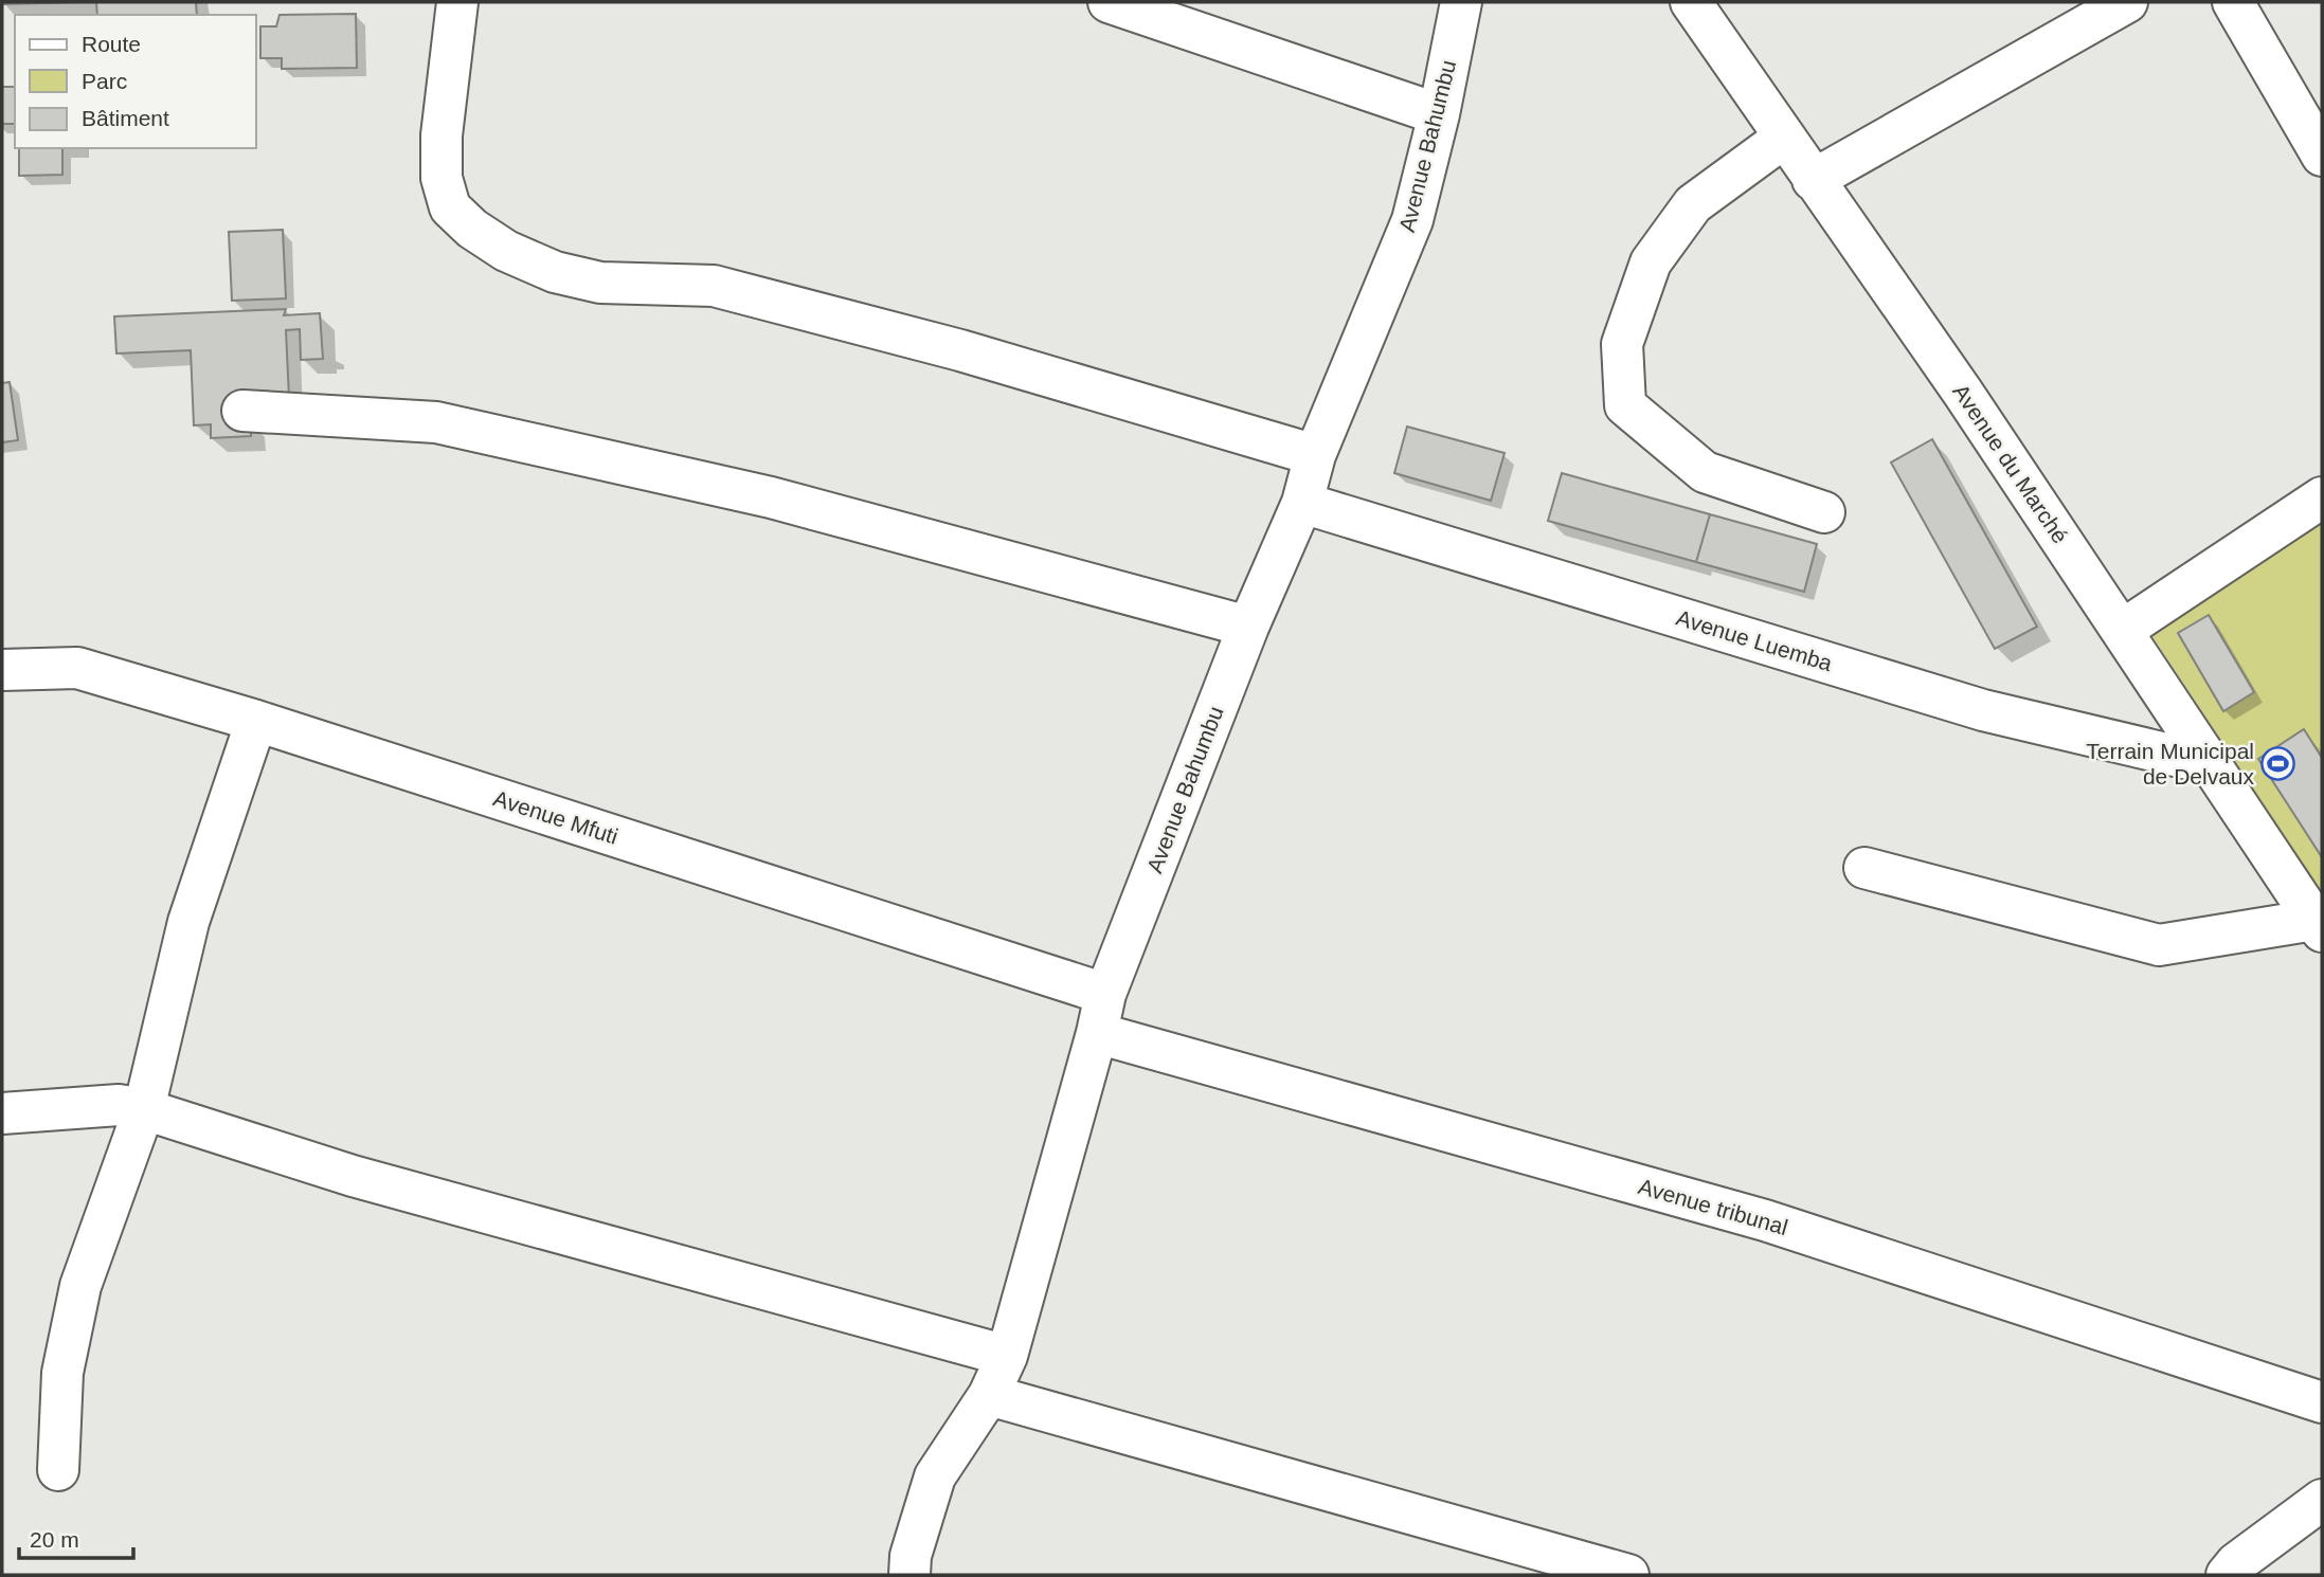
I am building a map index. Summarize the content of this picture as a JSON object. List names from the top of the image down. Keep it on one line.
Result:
{"streets":{"street":["Avenue Bahumbu","Avenue du Marché","Avenue Luemba","Avenue Mfuti","Avenue tribunal"]},"crossings":[["Avenue Bahumbu","Avenue Luemba"],["Avenue Bahumbu","Avenue Mfuti"],["Avenue Bahumbu","Avenue tribunal"],["Avenue du Marché","Avenue Luemba"]],"places":{"sports":["Terrain Municipal de Delvaux"]},"legend":["Route","Parc","Bâtiment"],"scale_bar":"20 m"}
